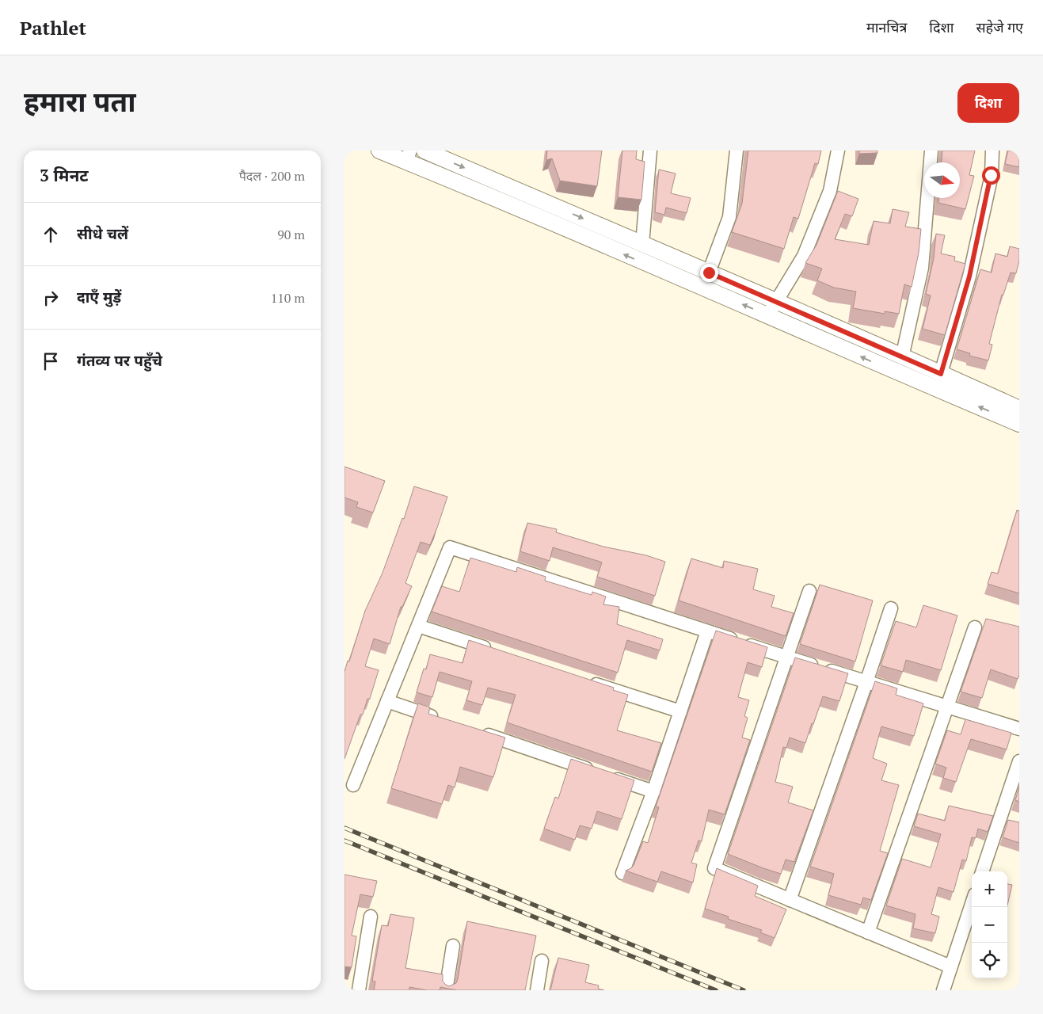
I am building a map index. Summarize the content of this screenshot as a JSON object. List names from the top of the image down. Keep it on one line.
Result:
{"north":"right","page":{"header":"Pathlet","nav":["मानचित्र","दिशा","सहेजे गए"],"title":"हमारा पता","buttons":"दिशा","heading":["3 मिनट","पैदल · 200 m"],"list":[["सीधे चलें","90 m"],["दाएँ मुड़ें","110 m"],"गंतव्य पर पहुँचे"],"map_buttons":["+","−"]}}
